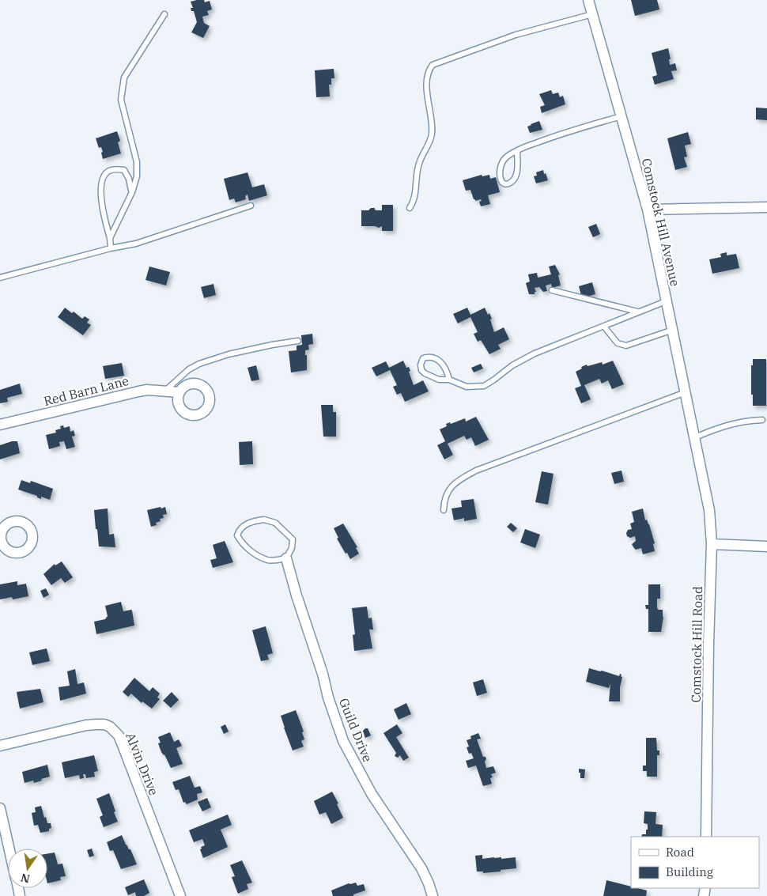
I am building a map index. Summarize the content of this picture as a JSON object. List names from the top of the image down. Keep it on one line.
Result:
{"streets":{"street":["Comstock Hill Avenue","Red Barn Lane","Comstock Hill Road","Guild Drive","Alvin Drive"]},"crossings":[["Comstock Hill Avenue","Comstock Hill Road"]],"legend":["Road","Building"],"north":"bottom"}
